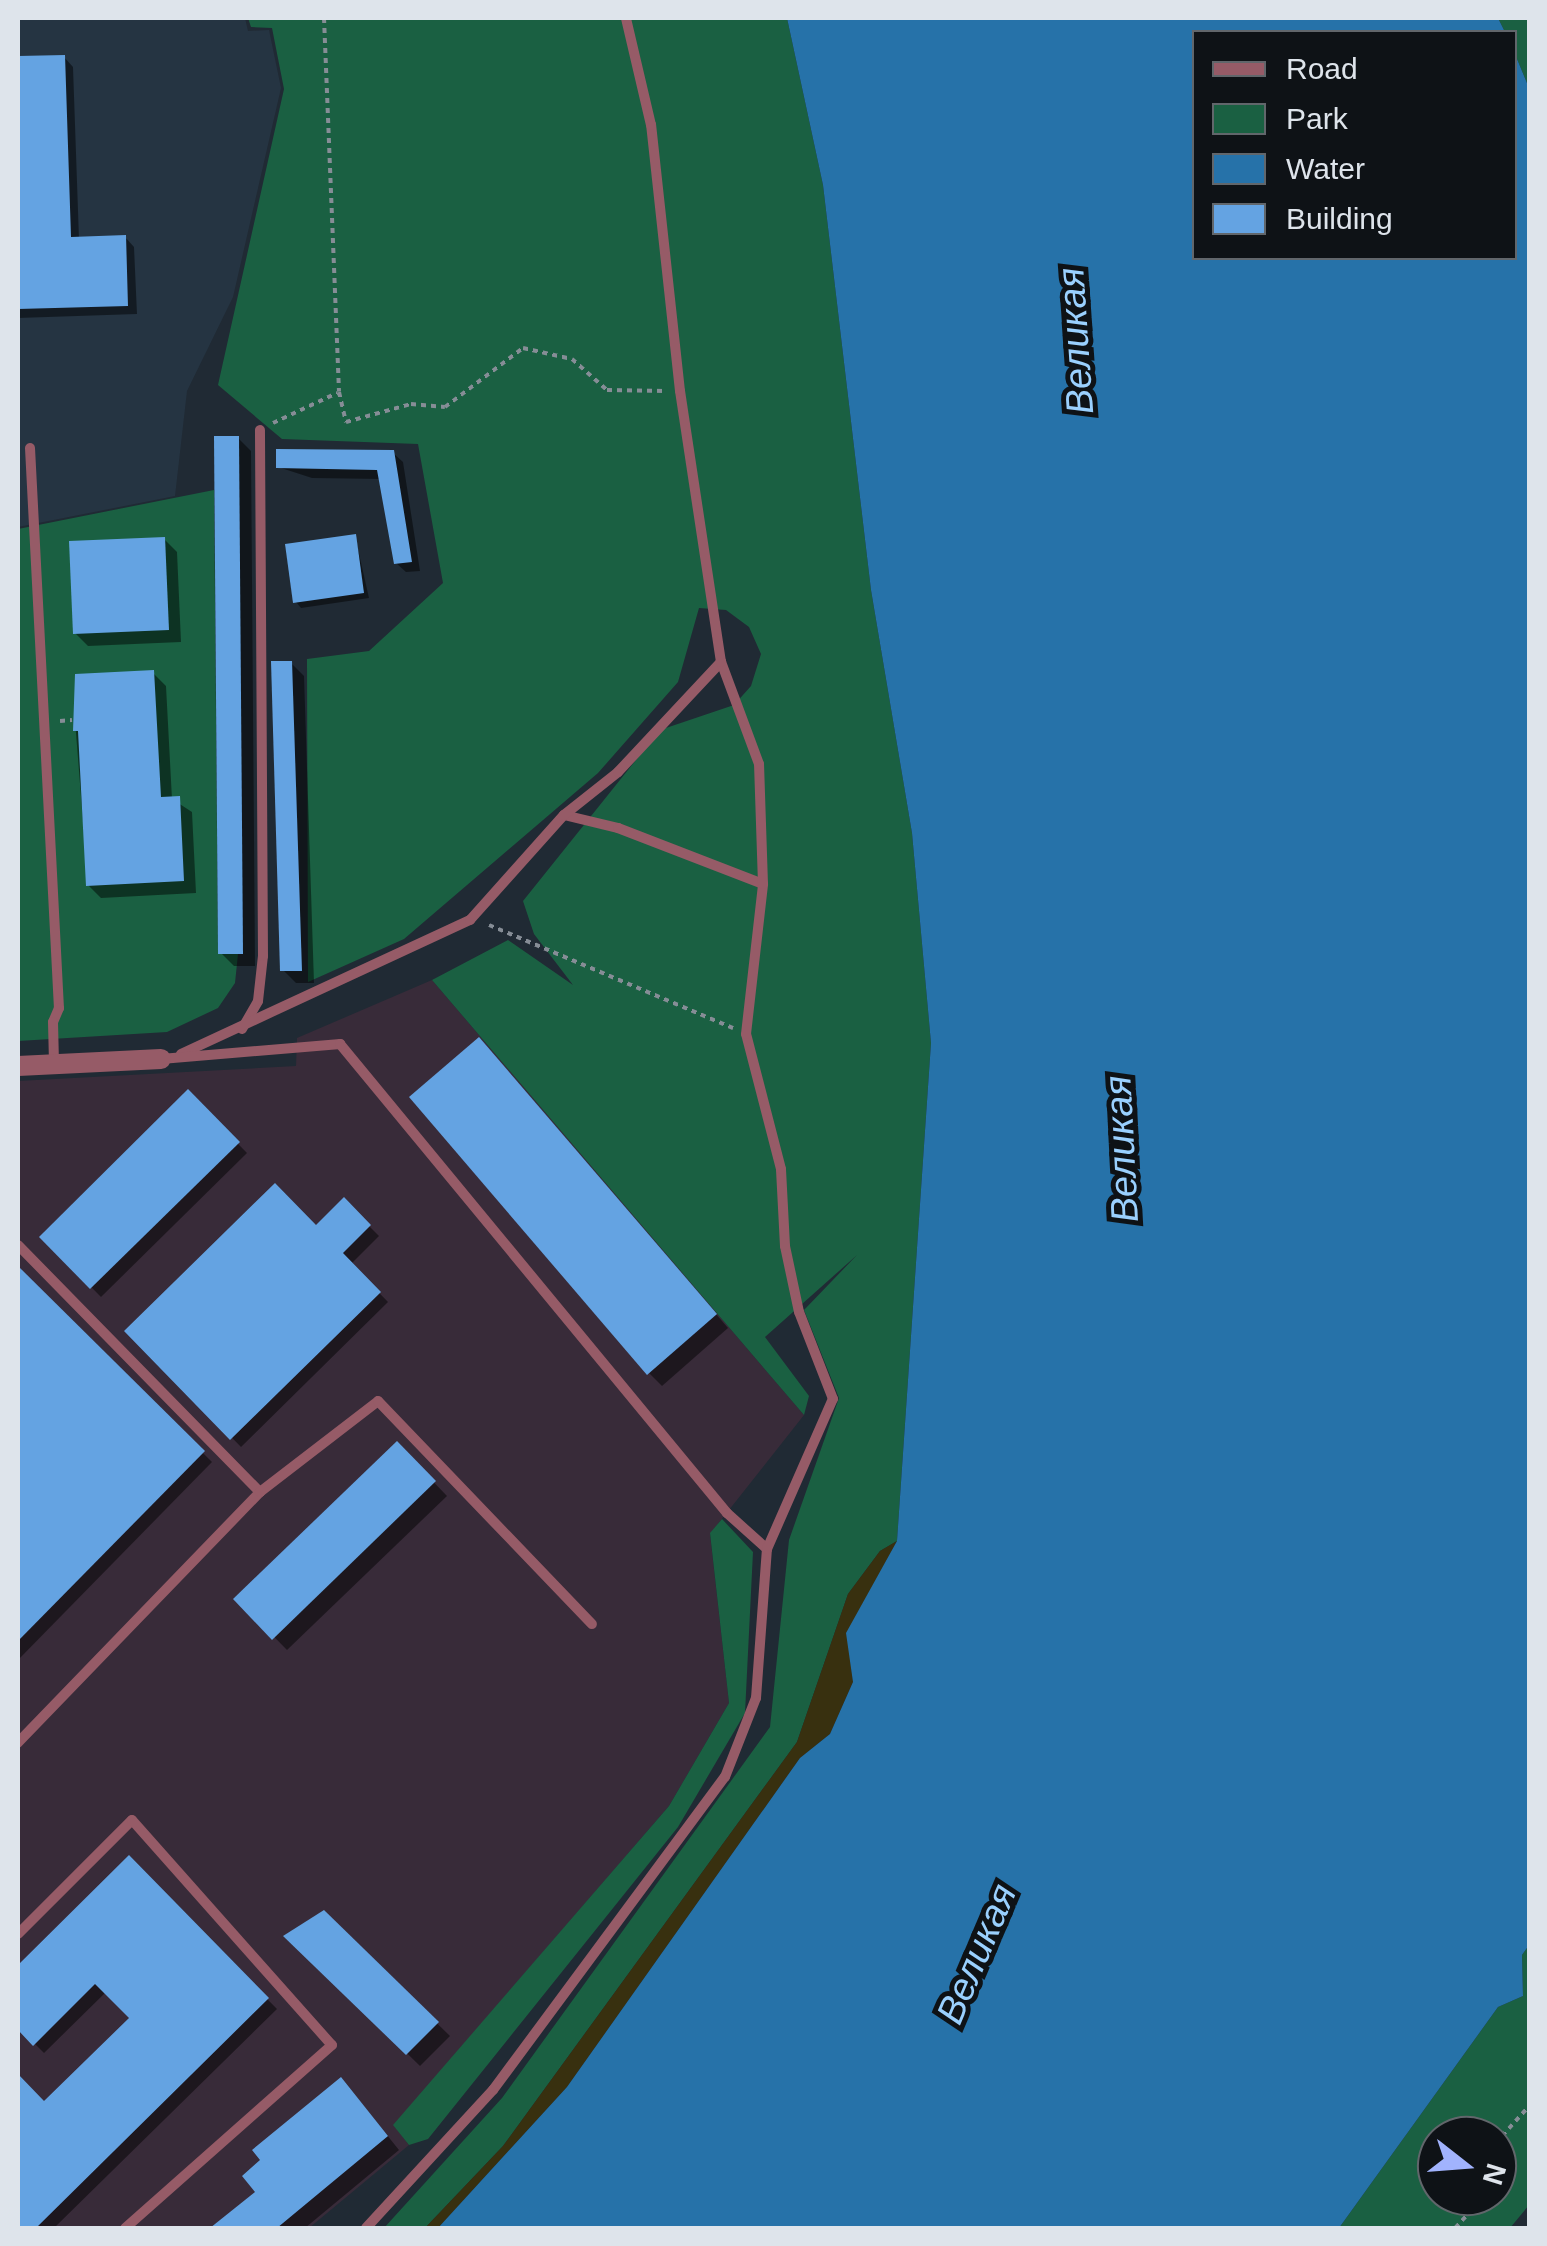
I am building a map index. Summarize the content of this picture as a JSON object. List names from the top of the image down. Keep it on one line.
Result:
{"water":["Великая"],"legend":["Road","Park","Water","Building"],"north":"right"}
